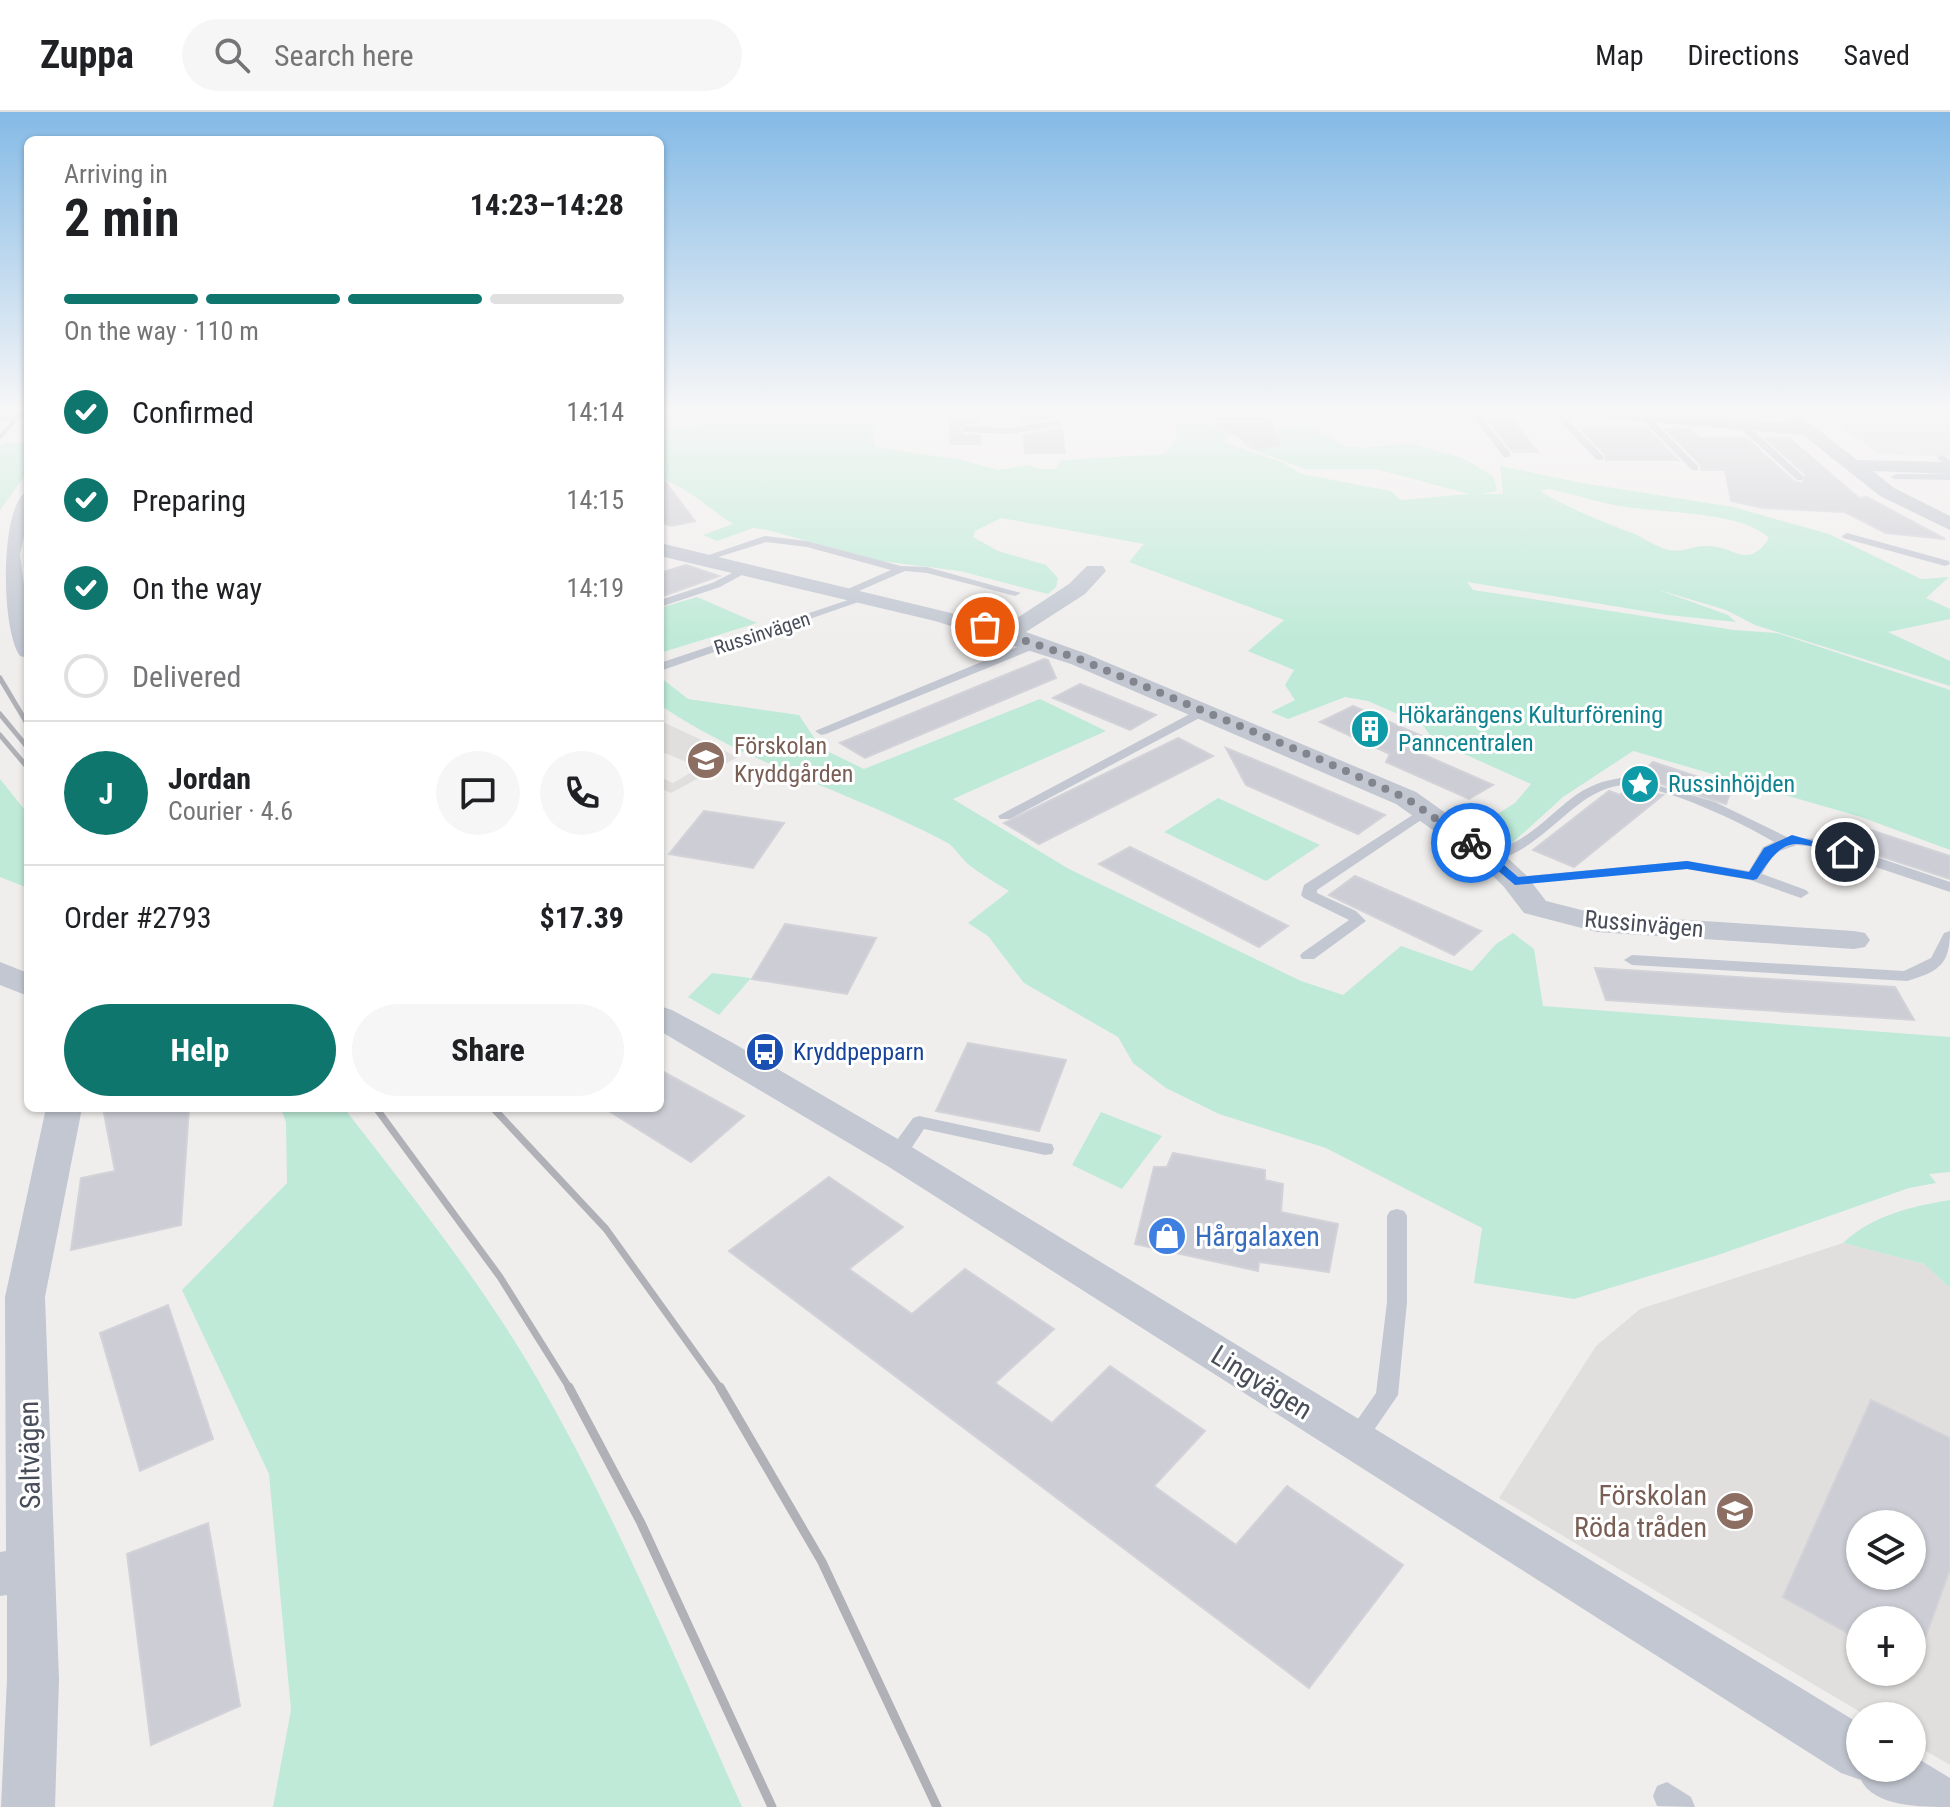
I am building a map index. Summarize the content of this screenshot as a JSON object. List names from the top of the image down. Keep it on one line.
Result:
{"streets":{"street":["Russinvägen","Lingvägen","Saltvägen"]},"places":{"building":["Hökarängens Kulturförening Panncentralen"],"school or university":["Förskolan Kryddgården","Förskolan Röda tråden"],"place":["Russinhöjden"],"bus stop":["Kryddpepparn"],"shop":["Hårgalaxen"]},"page":{"header":"Zuppa","search":"Search here","nav":["Map","Directions","Saved"],"heading":["2 min","Arriving in","14:23–14:28"],"panel":["Jordan","Courier · 4.6","Order #2793","$17.39"],"bar":"On the way · 110 m","list":[["Confirmed","14:14"],["Preparing","14:15"],["On the way","14:19"],"Delivered"],"round":"J","buttons":["Help","Share"],"map_buttons":["+","−"]}}
